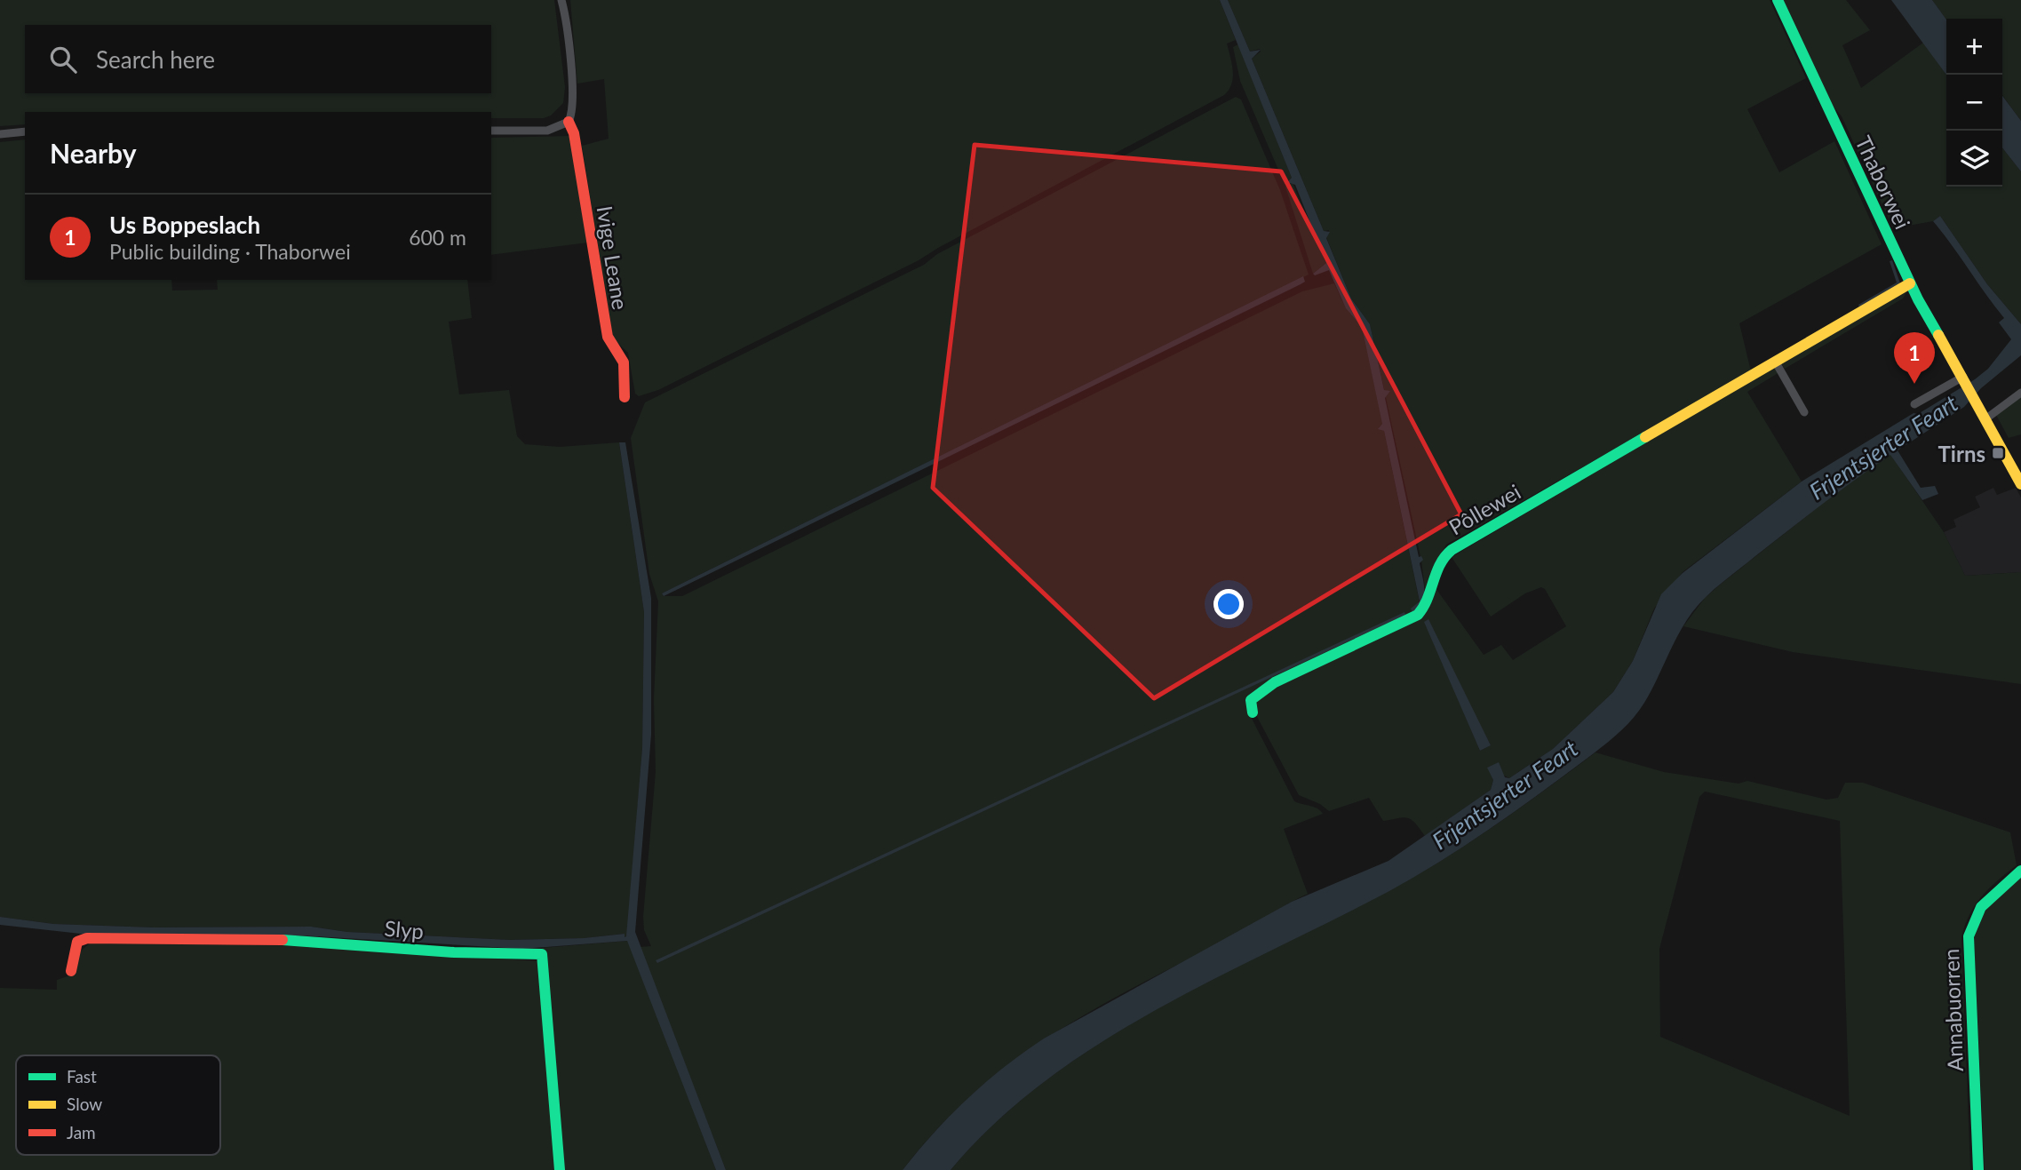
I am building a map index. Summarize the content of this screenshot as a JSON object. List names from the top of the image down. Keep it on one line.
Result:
{"streets":{"street":["Thaborwei","Ivige Leane","Pôllewei","Slyp","Annabuorren"]},"crossings":[["Thaborwei","Pôllewei"]],"water":["Frjentsjerter Feart"],"places":{"transit":["Tirns"]},"legend":["Fast","Slow","Jam"],"page":{"map_buttons":["+","−"],"search":"Search here","heading":"Nearby","list":[{"mark":"1","name":"Us Boppeslach","note":"Public building · Thaborwei","value":"600 m"}],"pins":"1"}}
